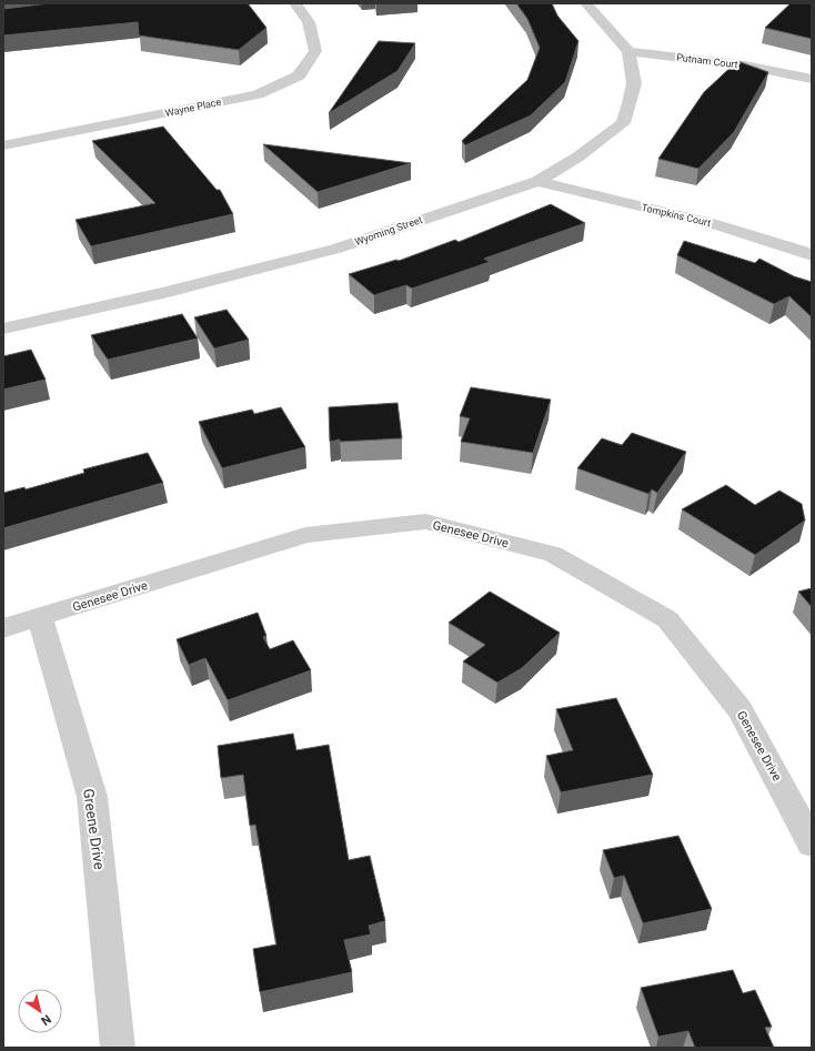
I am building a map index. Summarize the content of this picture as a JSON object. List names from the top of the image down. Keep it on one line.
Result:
{"streets":{"street":["Putnam Court","Wayne Place","Tompkins Court","Wyoming Street","Genesee Drive","Greene Drive"]},"crossings":[["Putnam Court","Wyoming Street"],["Tompkins Court","Wyoming Street"],["Genesee Drive","Greene Drive"]],"north":"bottom right"}
